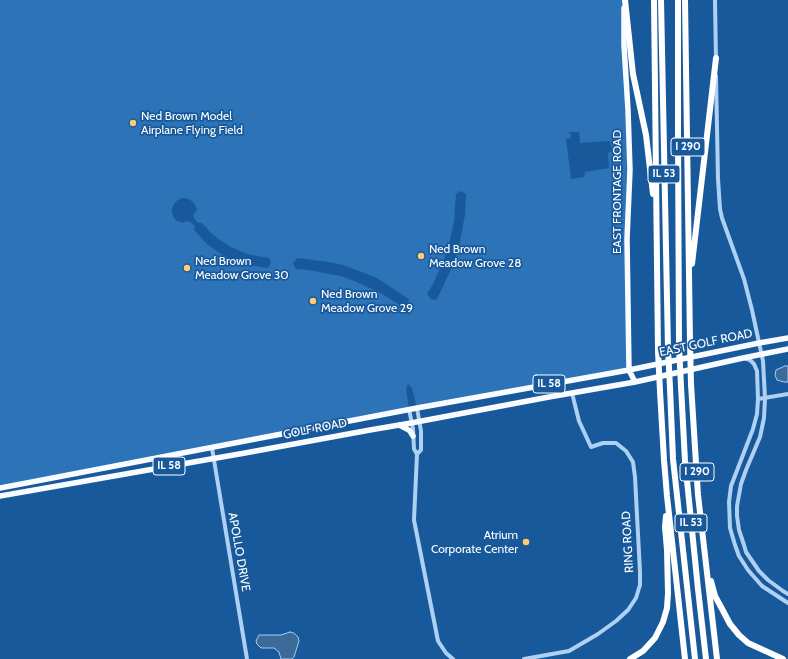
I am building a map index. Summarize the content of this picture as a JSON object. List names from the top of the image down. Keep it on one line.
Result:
{"streets":{"highway":["I 290","IL 53"],"main road":["EAST FRONTAGE ROAD","EAST GOLF ROAD","IL 58","GOLF ROAD"],"street":["RING ROAD","APOLLO DRIVE"]},"crossings":[["EAST FRONTAGE ROAD","EAST GOLF ROAD"],["EAST FRONTAGE ROAD","GOLF ROAD"],["EAST GOLF ROAD","GOLF ROAD"],["GOLF ROAD","RING ROAD"],["GOLF ROAD","APOLLO DRIVE"]],"places":["Ned Brown Model Airplane Flying Field","Ned Brown Meadow Grove 28","Ned Brown Meadow Grove 30","Ned Brown Meadow Grove 29","Atrium Corporate Center"]}
